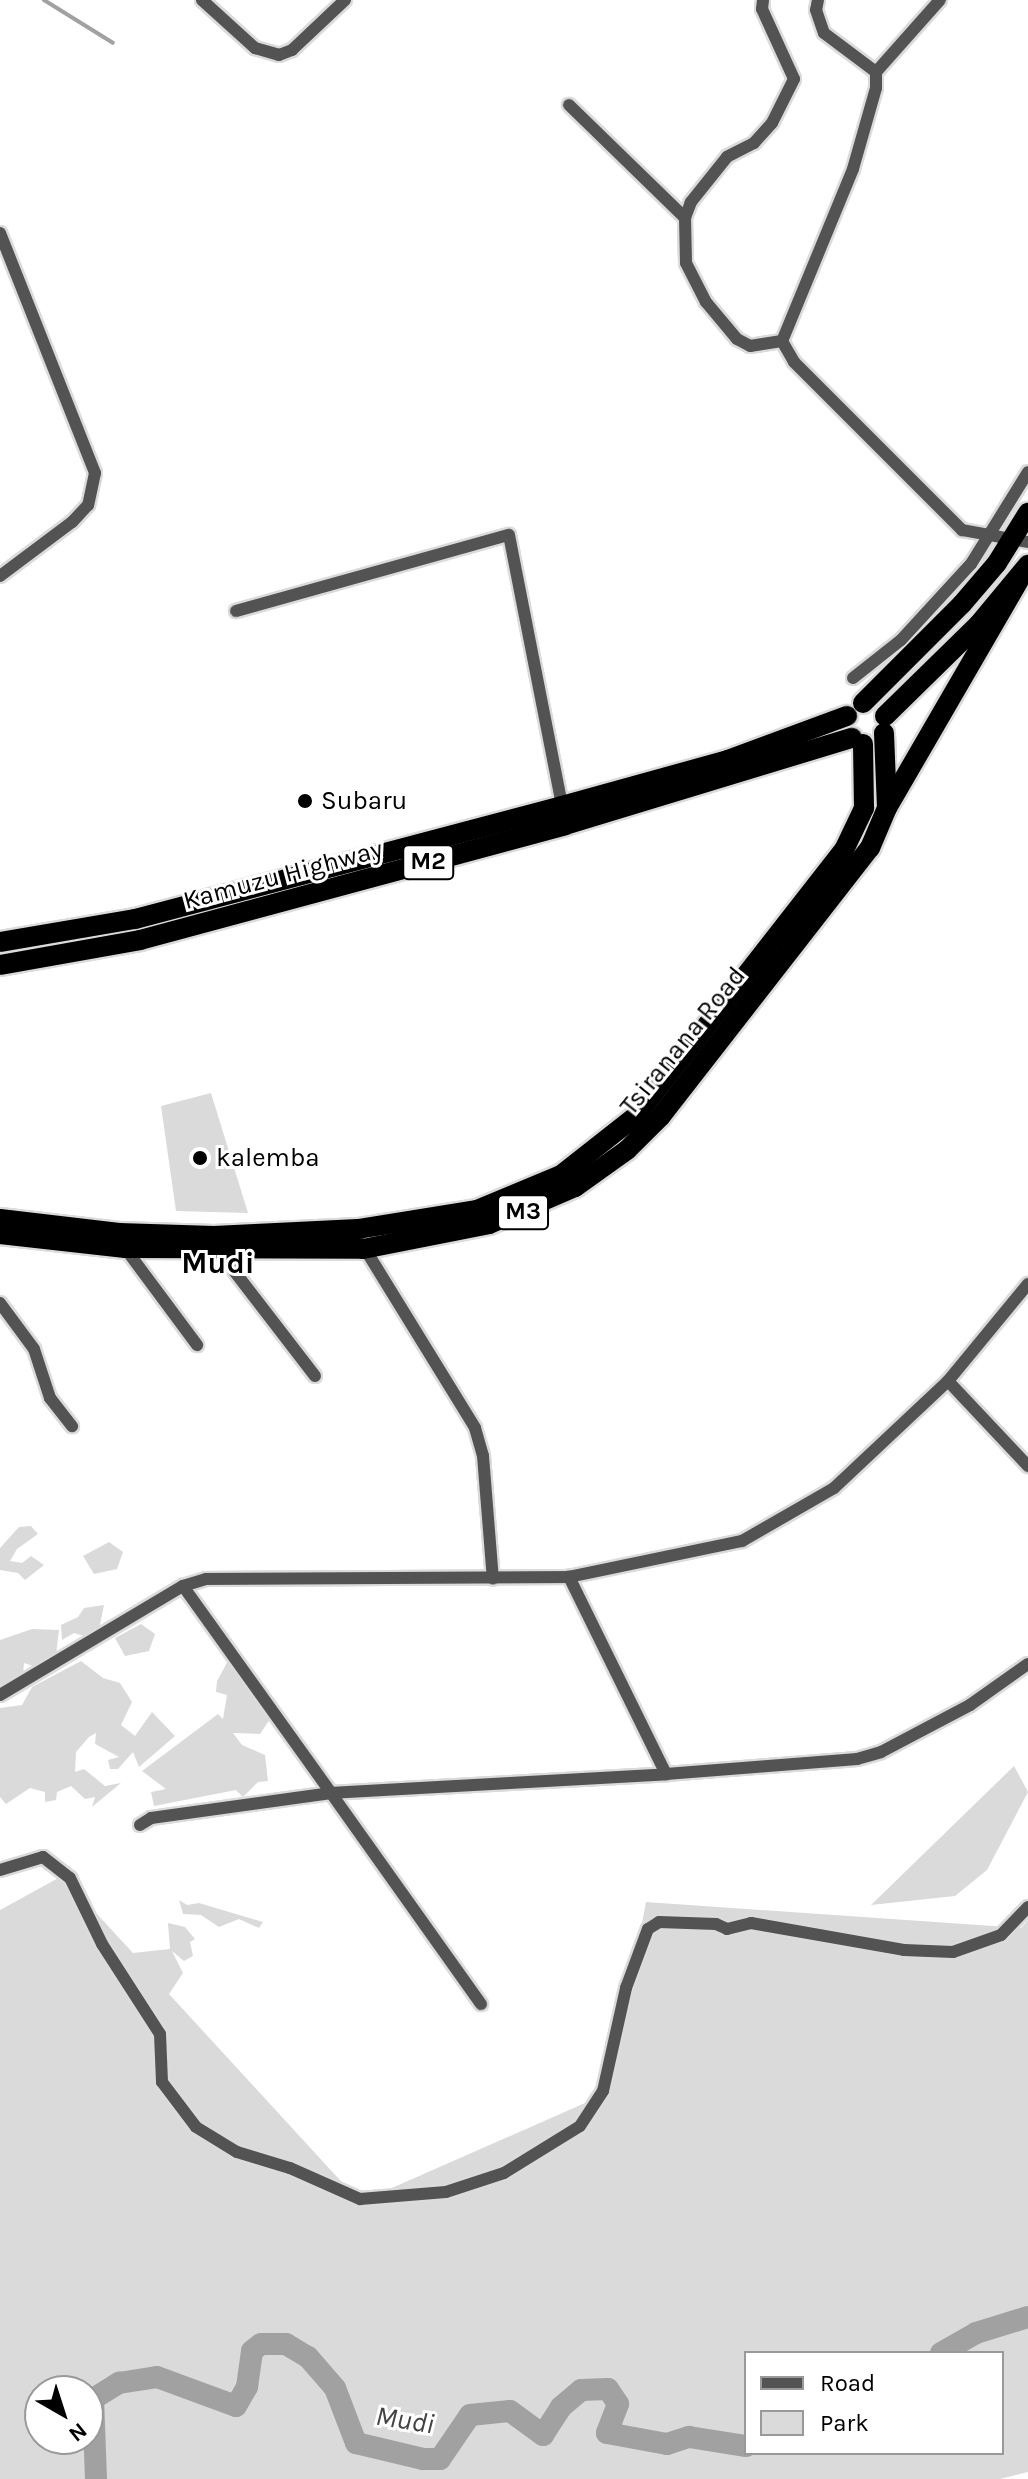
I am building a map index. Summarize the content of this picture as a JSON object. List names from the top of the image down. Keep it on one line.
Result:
{"streets":{"highway":["M2","Kamuzu Highway","Tsiranana Road","M3"]},"crossings":[["M2","Kamuzu Highway"],["M2","Tsiranana Road"],["Kamuzu Highway","Tsiranana Road"]],"districts":["Mudi"],"water":["Mudi"],"places":["Subaru","kalemba"],"legend":["Road","Park"],"north":"bottom right"}
